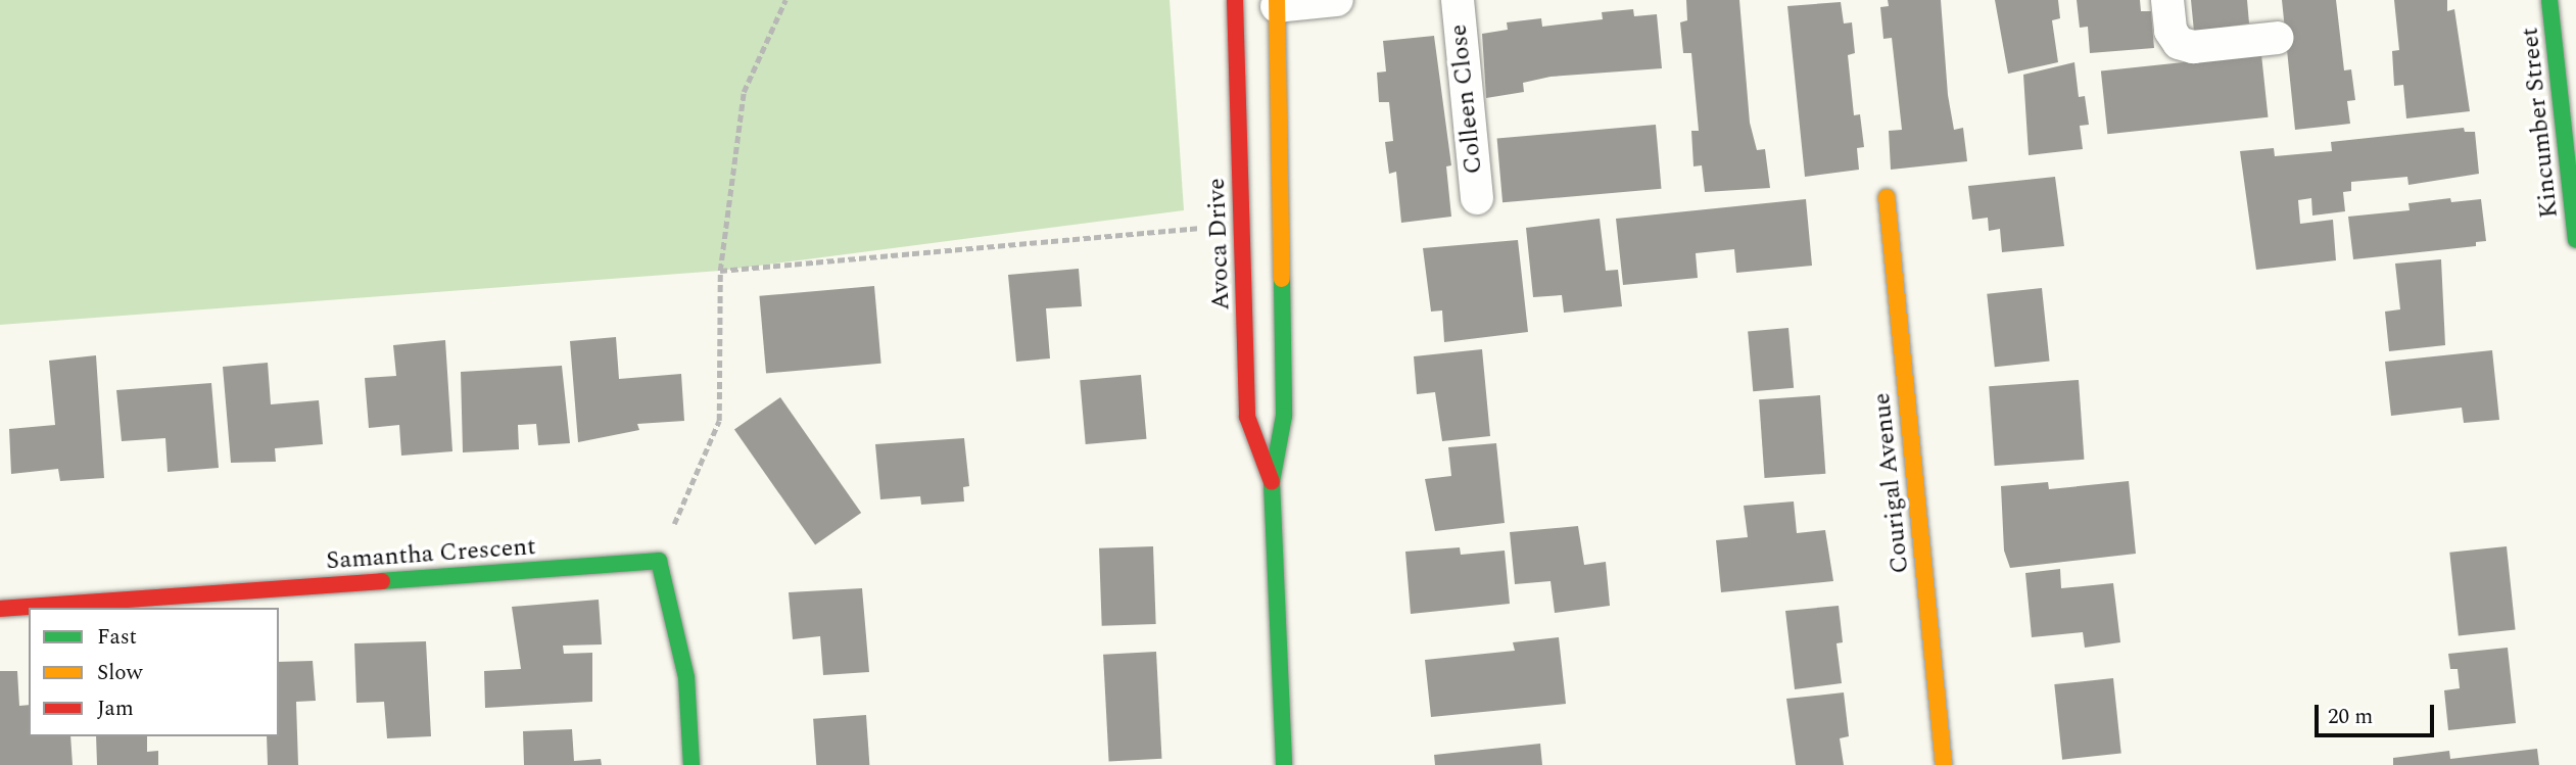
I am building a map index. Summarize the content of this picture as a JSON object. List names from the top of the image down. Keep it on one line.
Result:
{"streets":{"street":["Colleen Close","Kincumber Street","Avoca Drive","Courigal Avenue","Samantha Crescent"]},"legend":["Fast","Slow","Jam"],"scale_bar":"20 m"}
